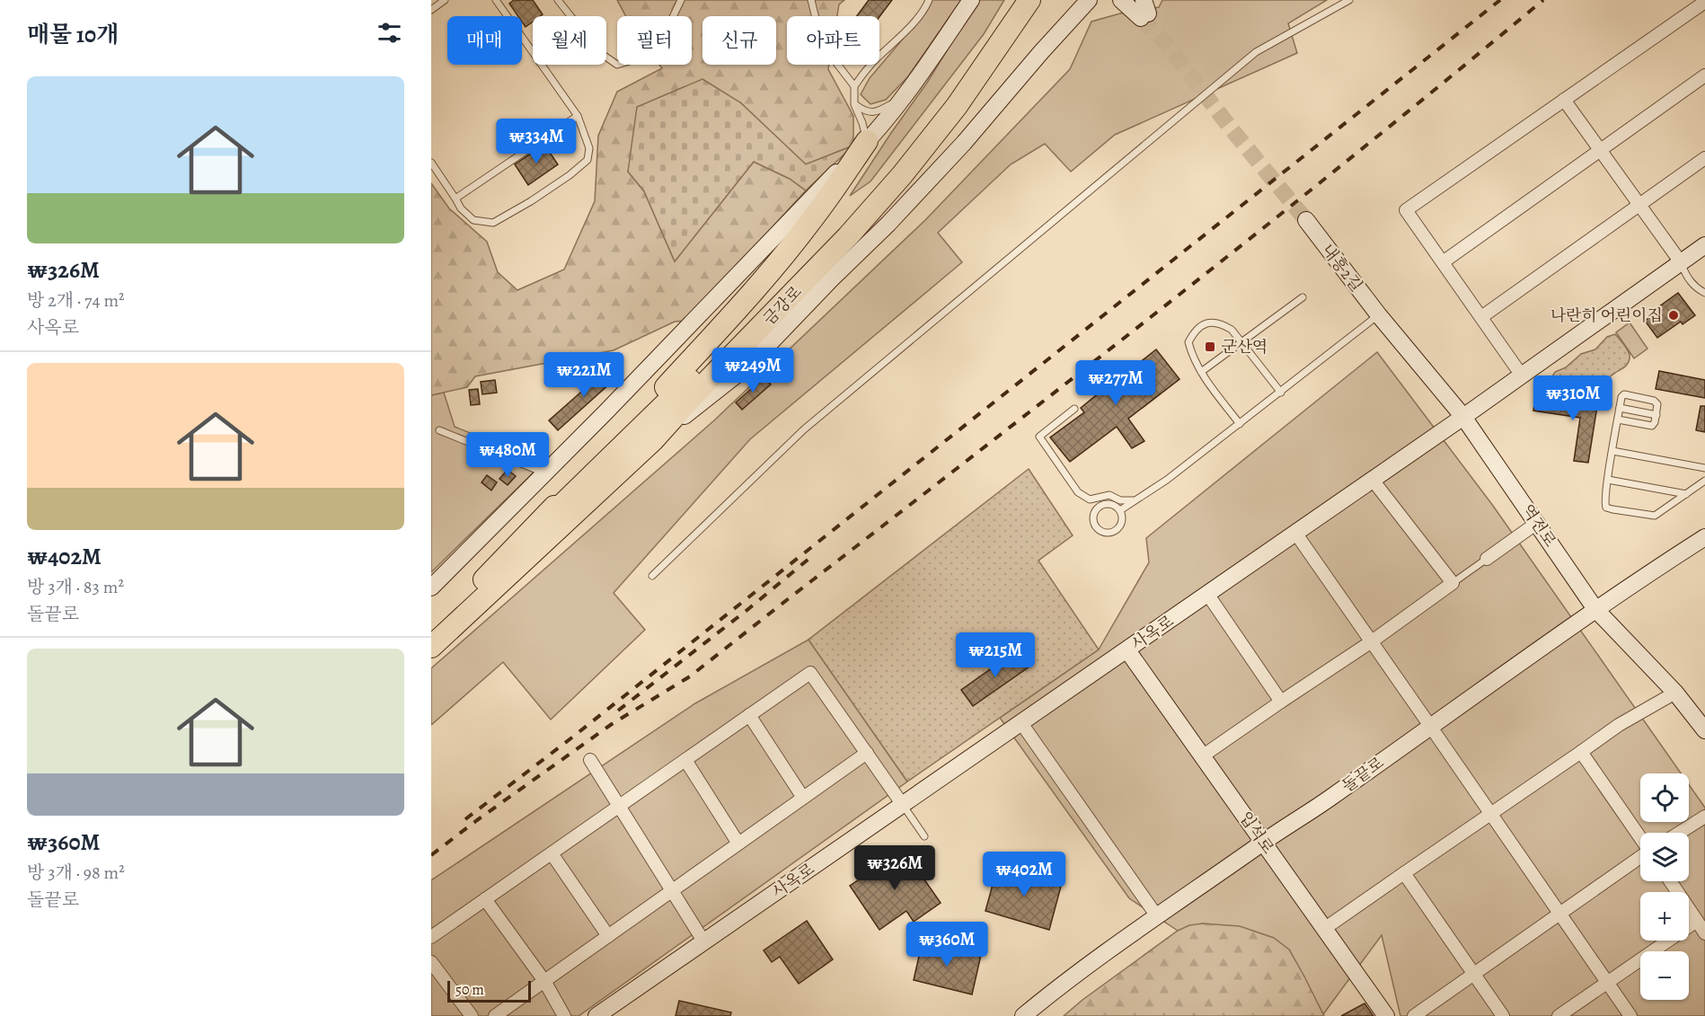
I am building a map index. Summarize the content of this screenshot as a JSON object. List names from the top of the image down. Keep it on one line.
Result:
{"streets":{"highway":["금강로"],"street":["내흥2길","역전로","사옥로","돌끝로","입석로"]},"crossings":[["내흥2길","역전로"],["역전로","사옥로"],["역전로","돌끝로"],["사옥로","입석로"],["돌끝로","입석로"]],"places":{"other":["나란히 어린이집"],"transit":["군산역"]},"scale_bar":"50 m","page":{"heading":"매물 10개","chip":["매매","월세","필터","신규","아파트"],"list":[{"name":"₩326M","note":"방 2개 · 74 m² · 사옥로"},{"name":"₩402M","note":"방 3개 · 83 m² · 돌끝로"},{"name":"₩360M","note":"방 3개 · 98 m² · 돌끝로"}],"price":["₩334M","₩249M","₩221M","₩277M","₩310M","₩480M","₩215M","₩326M","₩402M","₩360M"],"map_buttons":["+","−"],"scale":"50 m"}}
